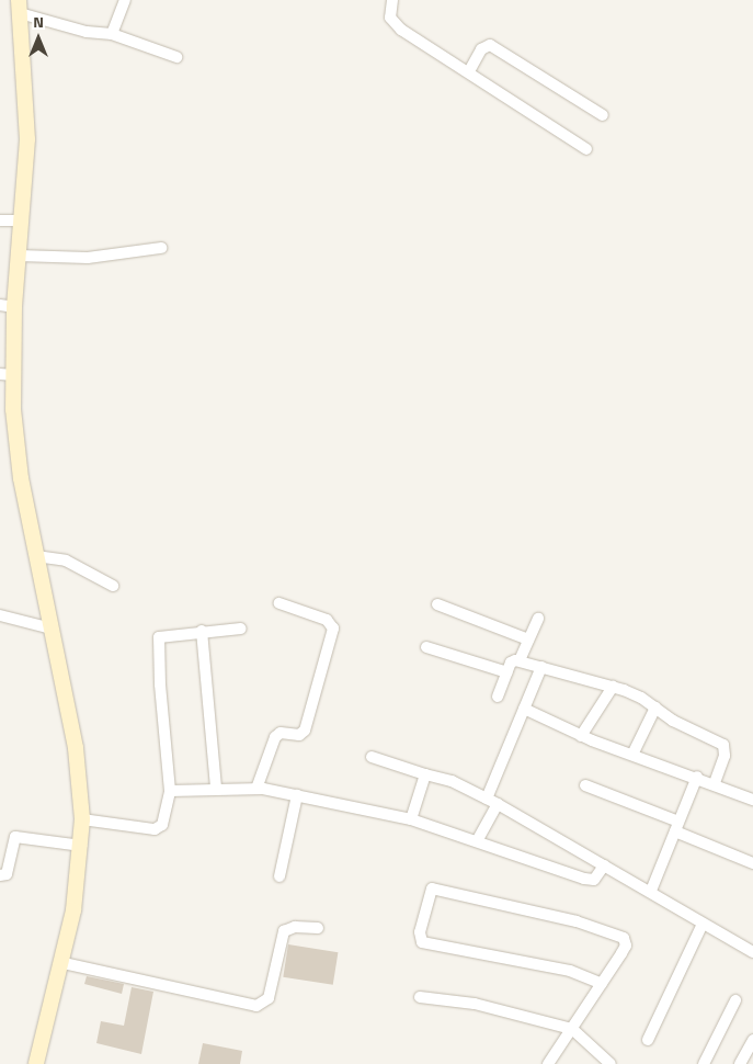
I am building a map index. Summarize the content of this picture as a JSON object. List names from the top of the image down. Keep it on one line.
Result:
{"north":"top"}
